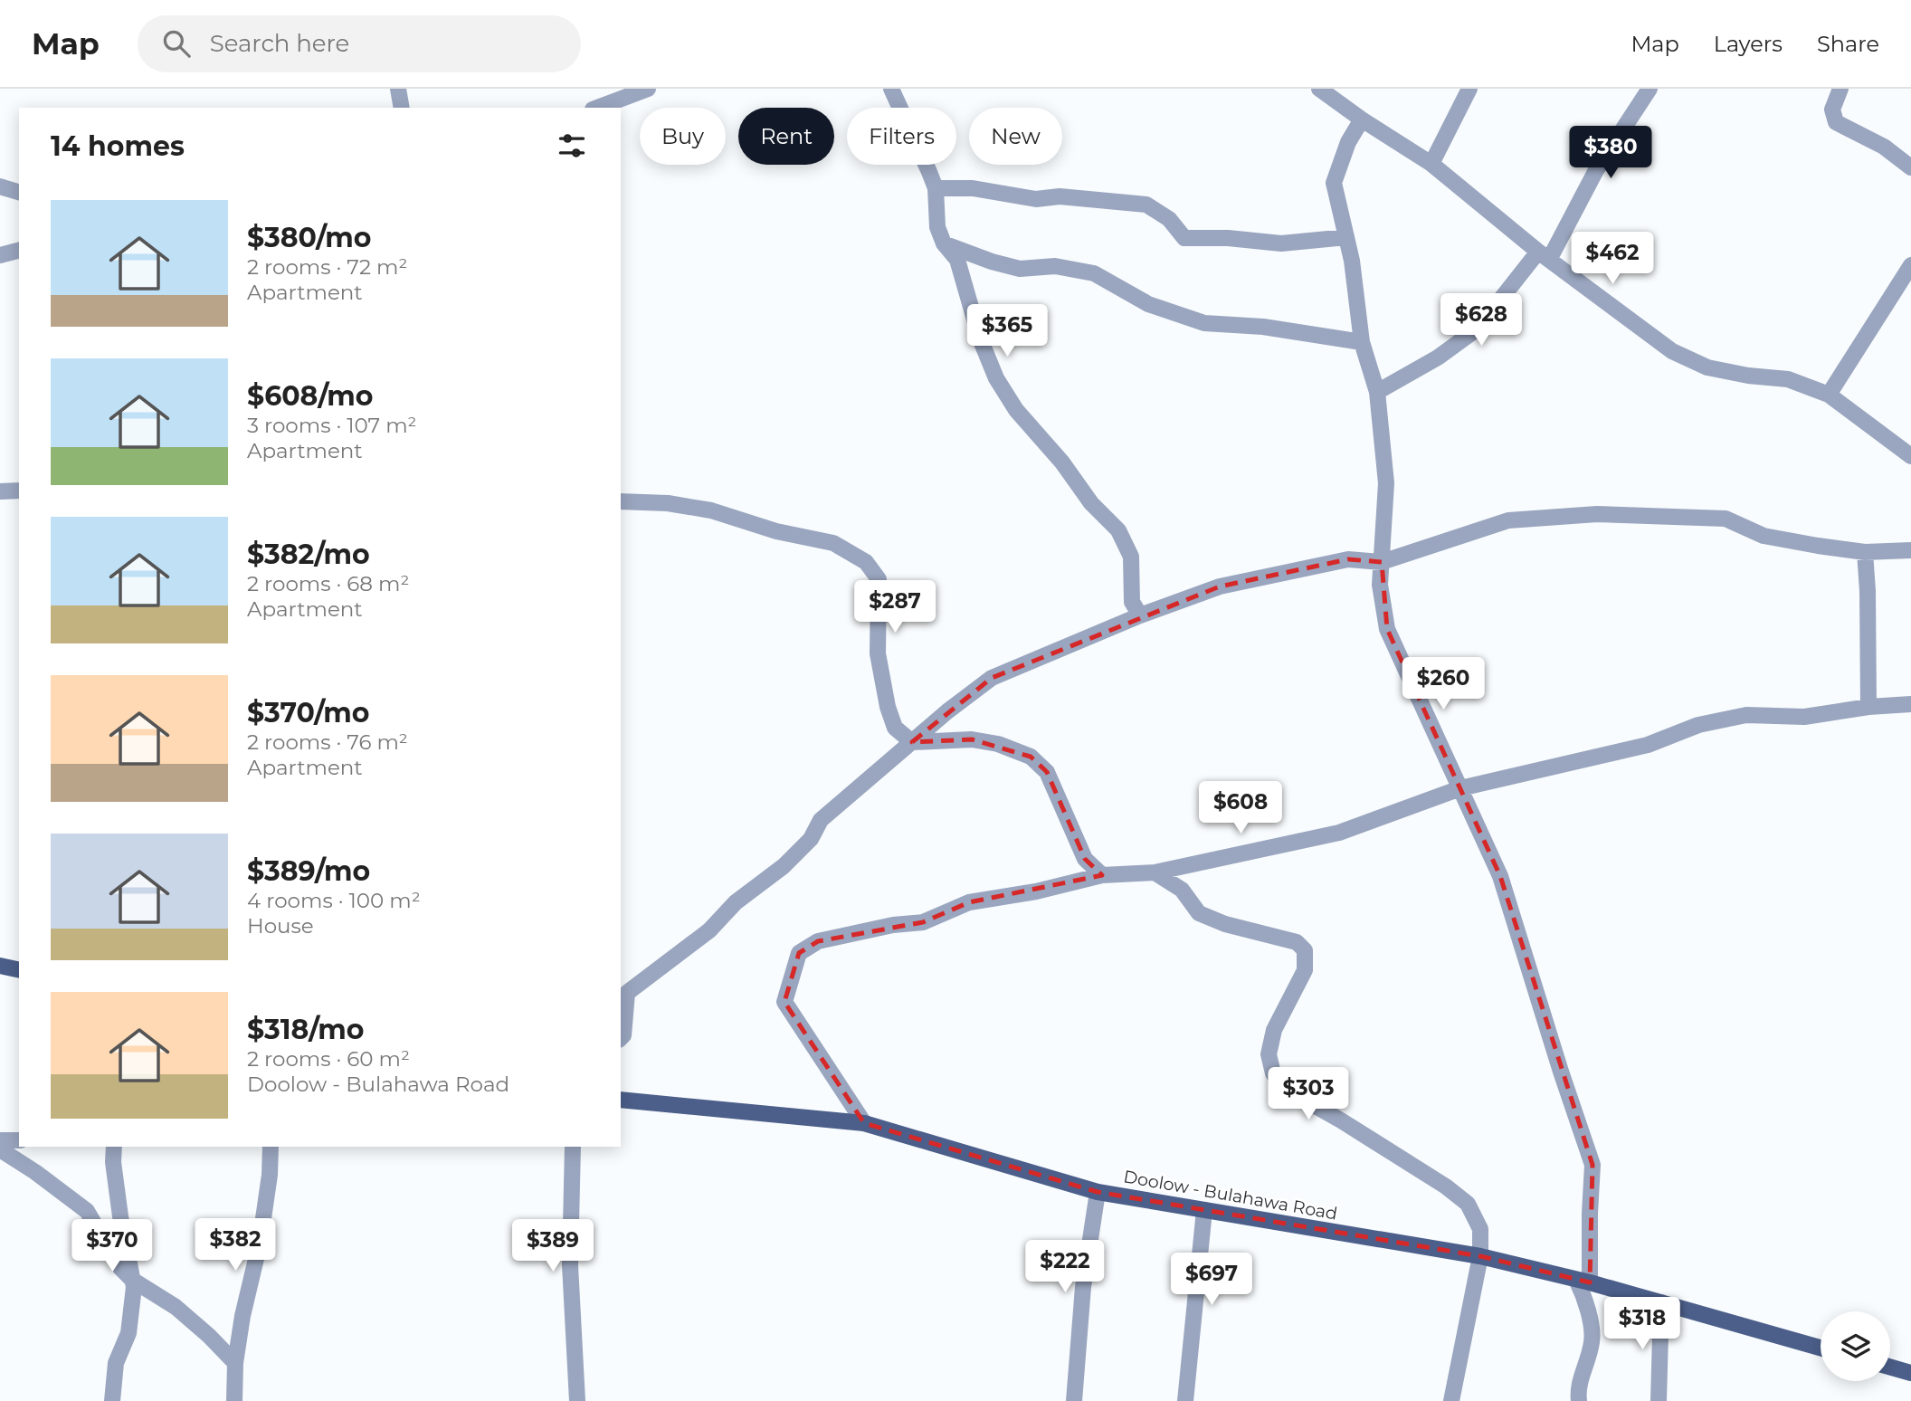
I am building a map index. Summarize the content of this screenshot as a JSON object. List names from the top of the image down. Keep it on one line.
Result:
{"streets":{"main road":["Doolow - Bulahawa Road"]},"page":{"header":"Map","search":"Search here","nav":["Map","Layers","Share"],"chip":["Buy","Rent","Filters","New"],"heading":"14 homes","price":["$380","$462","$628","$365","$287","$260","$608","$303","$382","$370","$389","$222","$697","$318"],"list":[{"name":"$380/mo","note":"2 rooms · 72 m² · Apartment"},{"name":"$608/mo","note":"3 rooms · 107 m² · Apartment"},{"name":"$382/mo","note":"2 rooms · 68 m² · Apartment"},{"name":"$370/mo","note":"2 rooms · 76 m² · Apartment"},{"name":"$389/mo","note":"4 rooms · 100 m² · House"},{"name":"$318/mo","note":"2 rooms · 60 m² · Doolow - Bulahawa Road"}]}}
